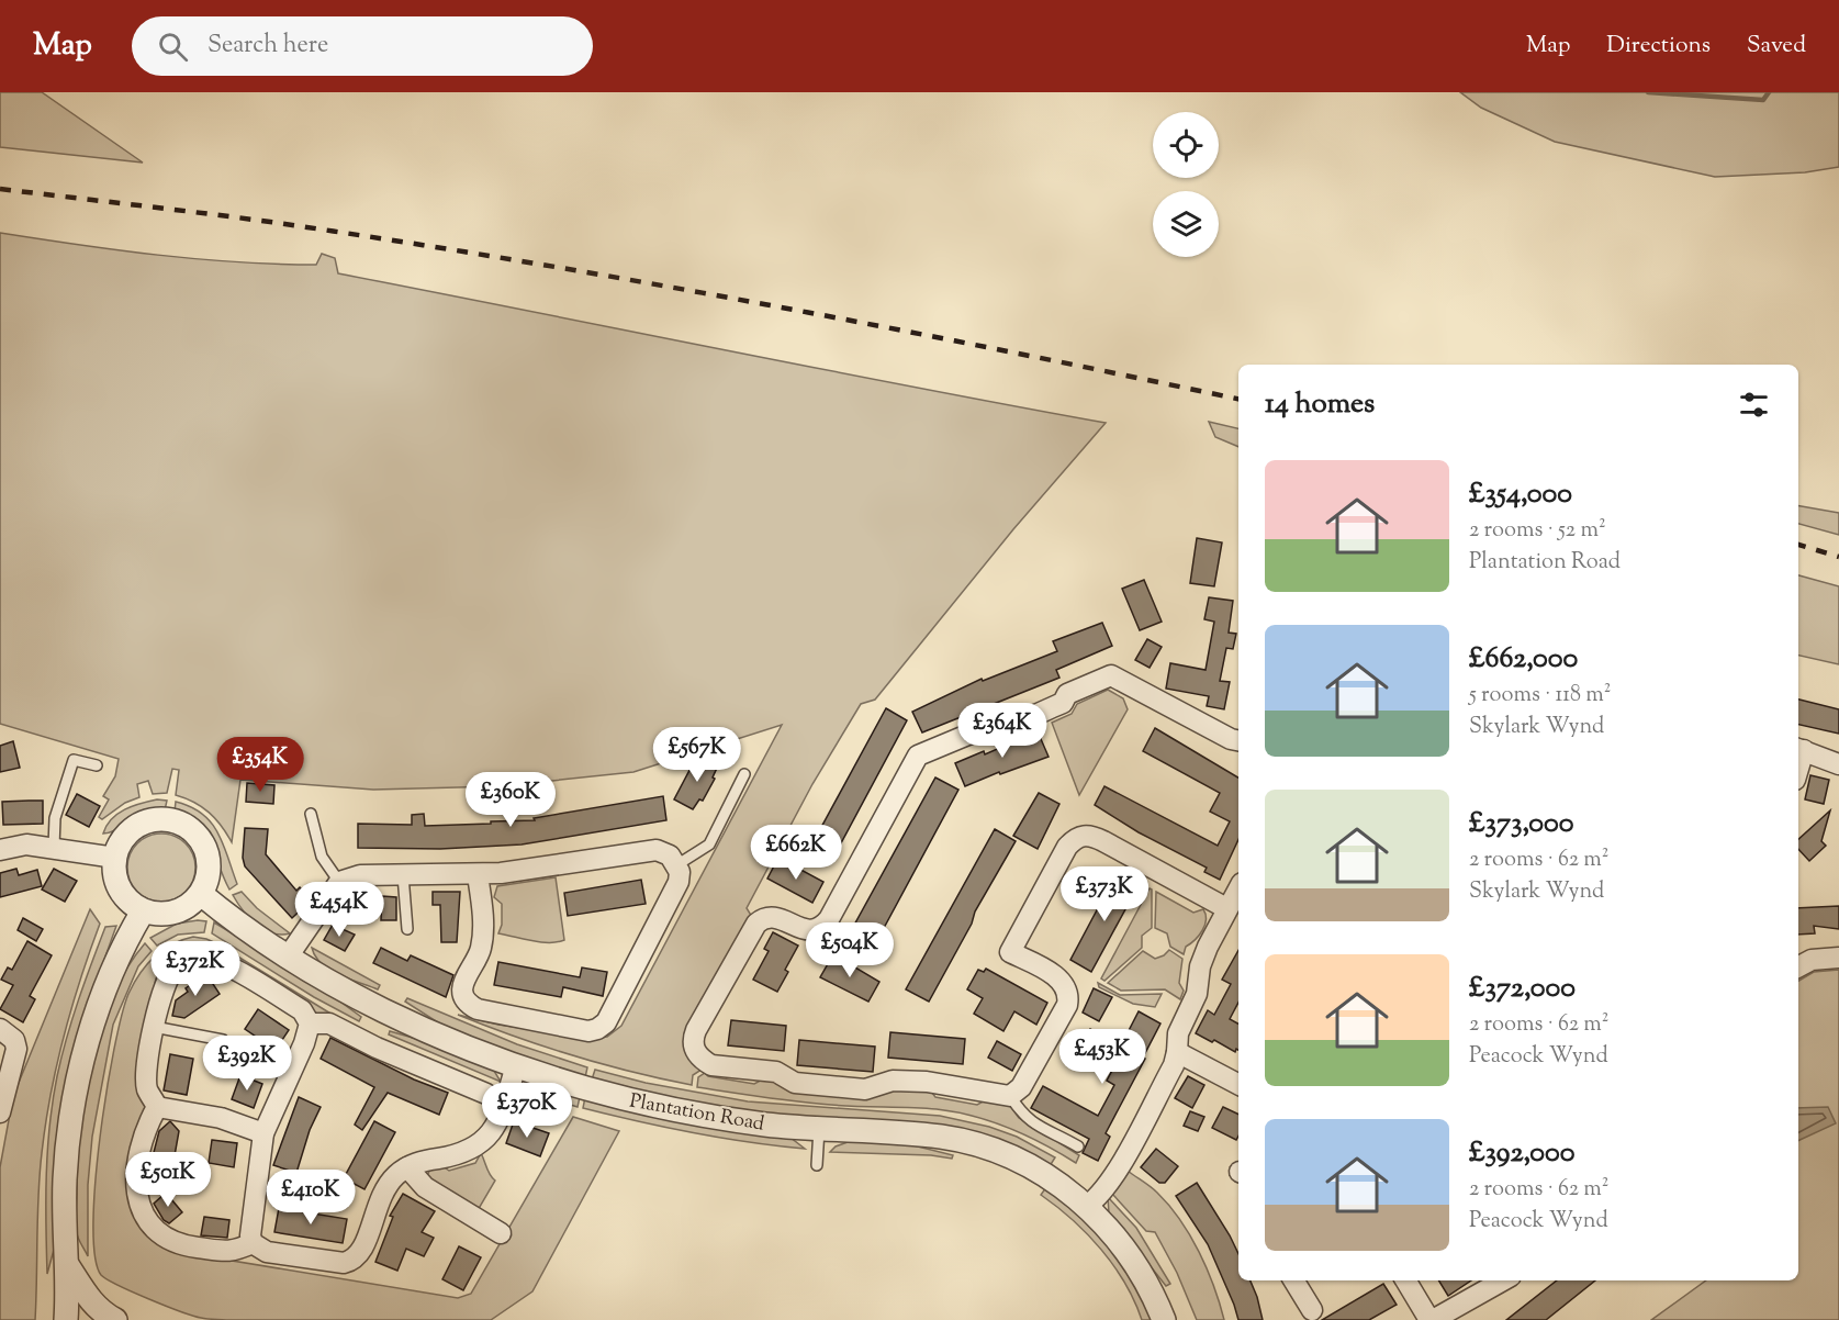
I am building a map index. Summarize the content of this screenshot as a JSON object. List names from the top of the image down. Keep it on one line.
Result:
{"streets":{"street":["Plantation Road"]},"page":{"header":"Map","search":"Search here","nav":["Map","Directions","Saved"],"heading":"14 homes","list":[{"name":"£354,000","note":"2 rooms · 52 m² · Plantation Road"},{"name":"£662,000","note":"5 rooms · 118 m² · Skylark Wynd"},{"name":"£373,000","note":"2 rooms · 62 m² · Skylark Wynd"},{"name":"£372,000","note":"2 rooms · 62 m² · Peacock Wynd"},{"name":"£392,000","note":"2 rooms · 62 m² · Peacock Wynd"}],"price":["£364K","£567K","£354K","£360K","£662K","£373K","£454K","£504K","£372K","£453K","£392K","£370K","£501K","£410K"]}}
